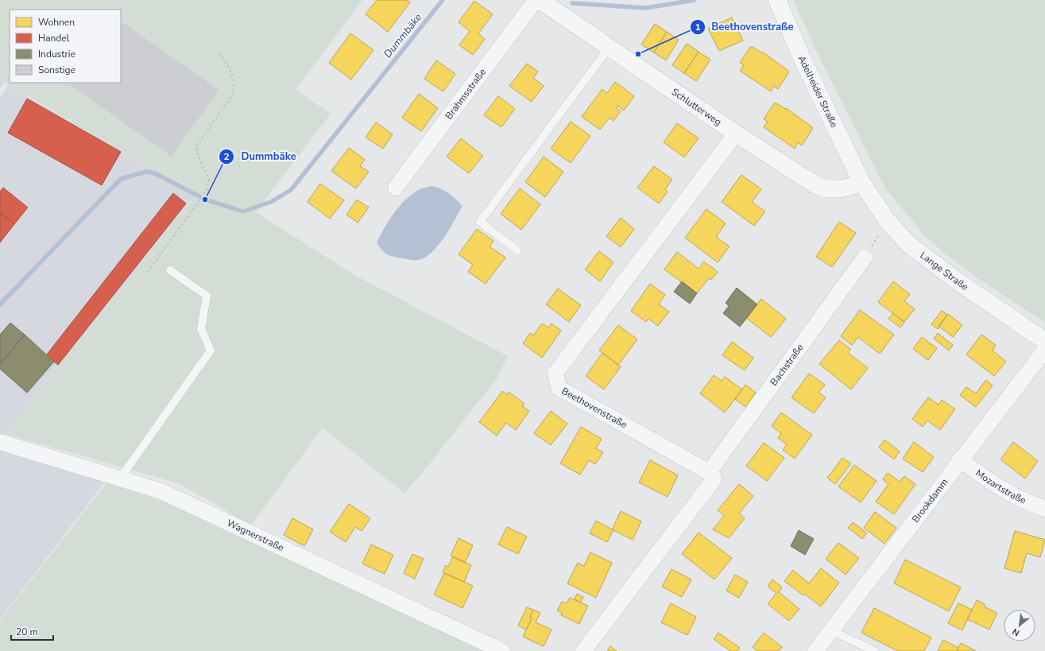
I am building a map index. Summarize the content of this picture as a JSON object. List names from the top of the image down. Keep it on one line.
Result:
{"streets":{"street":["Adelheider Straße","Brahmsstraße","Schlutterweg","Lange Straße","Bachstraße","Beethovenstraße","Mozartstraße","Brookdamm","Wagnerstraße"]},"crossings":[["Adelheider Straße","Schlutterweg"],["Adelheider Straße","Lange Straße"],["Schlutterweg","Lange Straße"],["Schlutterweg","Beethovenstraße"],["Bachstraße","Beethovenstraße"],["Mozartstraße","Brookdamm"]],"water":["Dummbäke"],"places":["Beethovenstraße","Dummbäke"],"legend":["Wohnen","Handel","Industrie","Sonstige"],"scale_bar":"20 m","north":"bottom left"}
